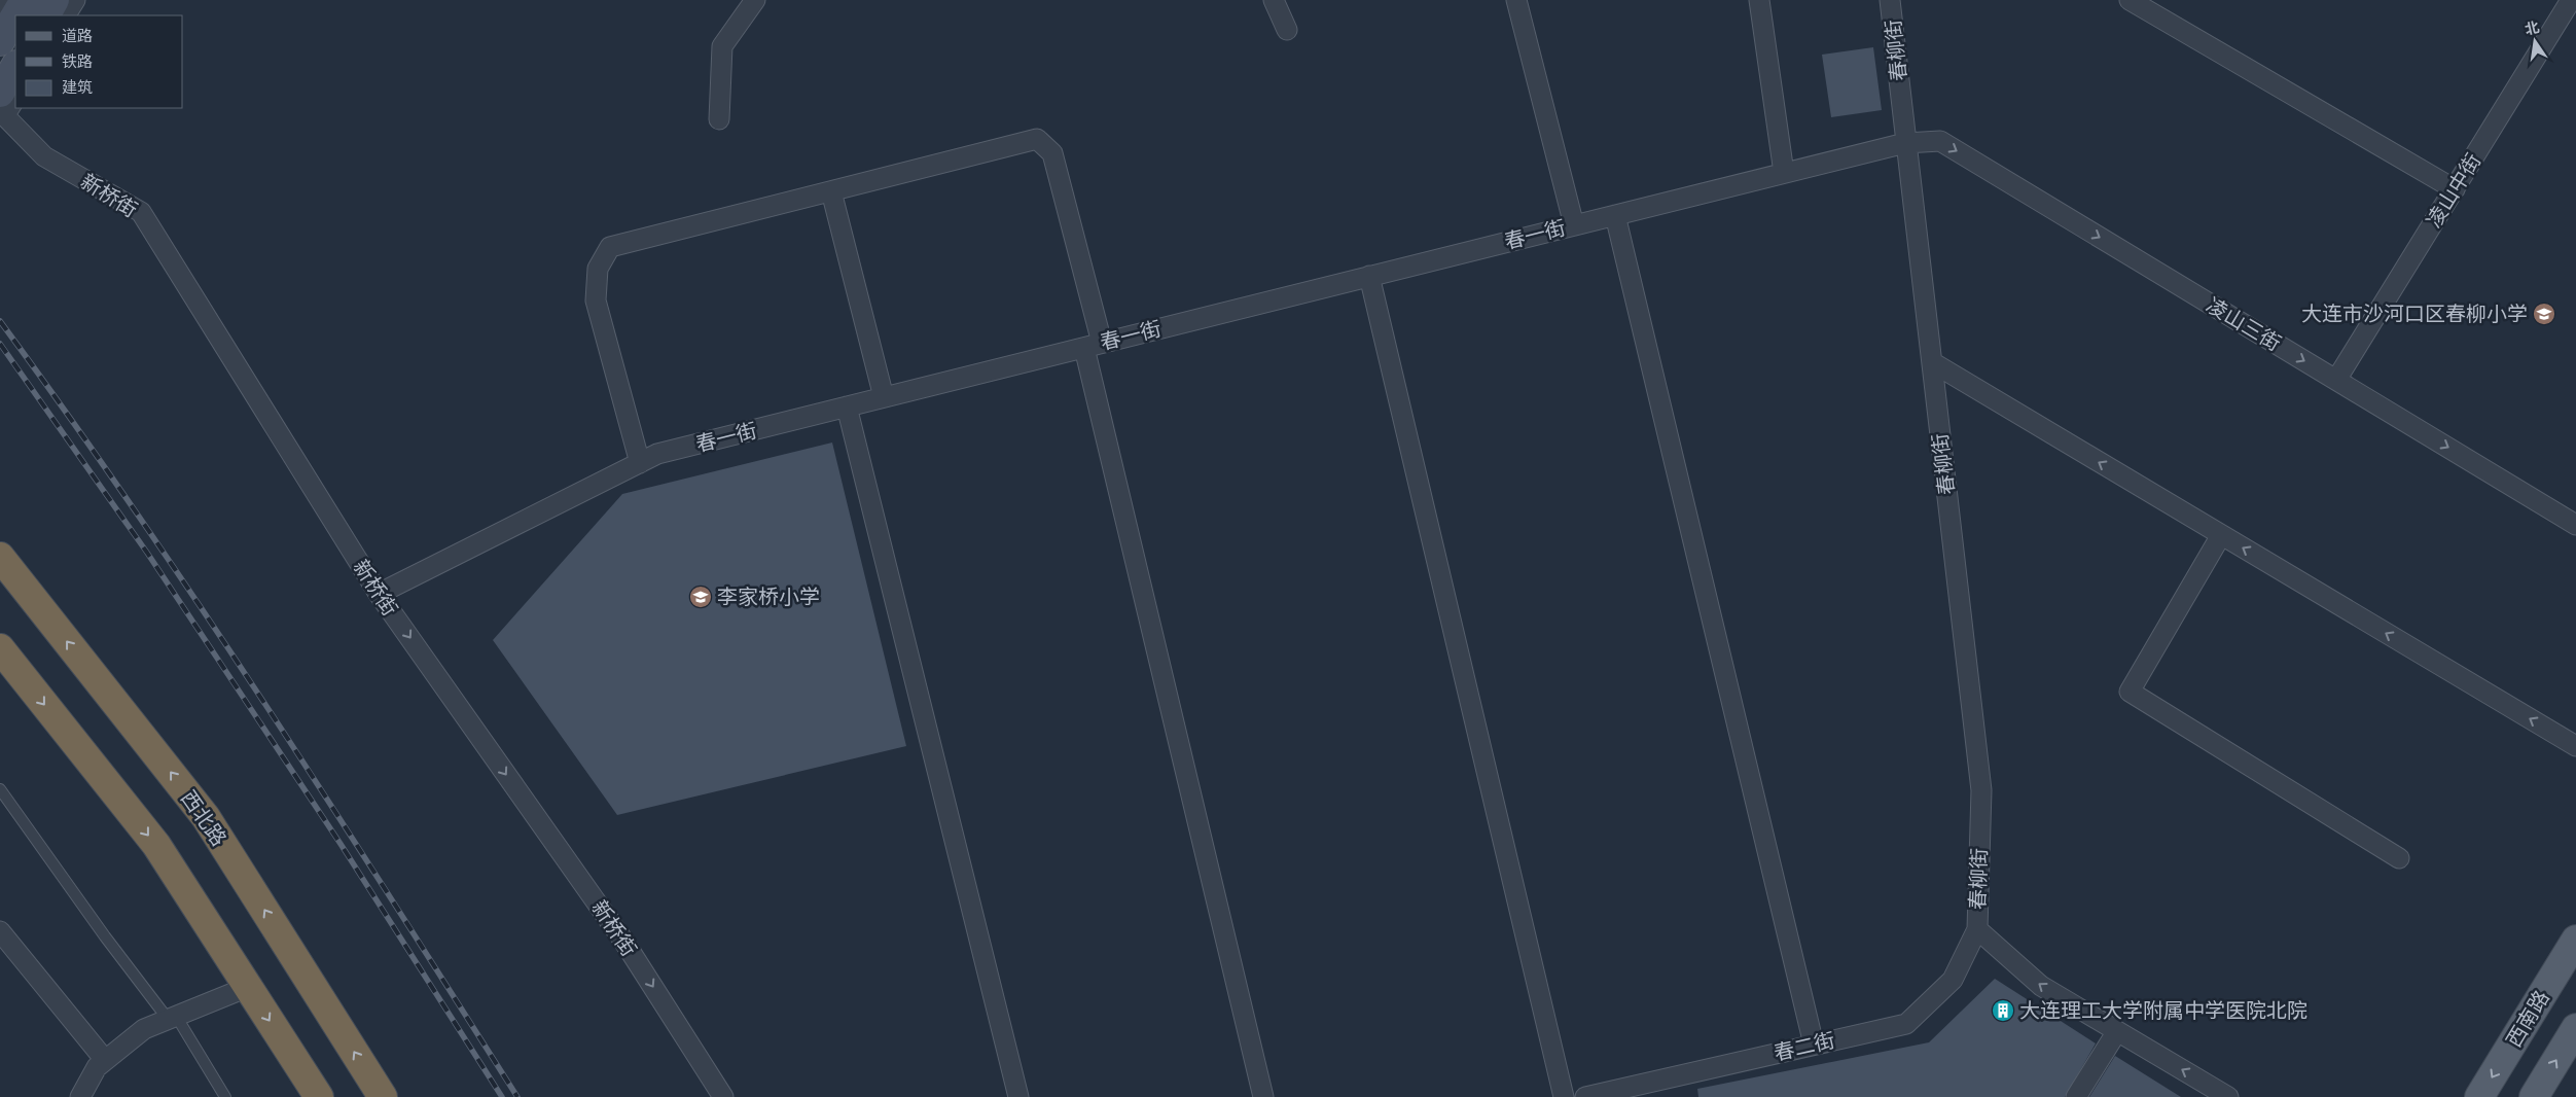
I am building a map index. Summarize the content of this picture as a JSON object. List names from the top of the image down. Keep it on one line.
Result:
{"streets":{"highway":["西北路"],"main road":["西南路"],"street":["春柳街","凌山中街","新桥街","春一街","凌山三街","春二街"]},"crossings":[["春柳街","春一街"],["春柳街","凌山三街"],["春柳街","春二街"],["凌山中街","凌山三街"],["新桥街","春一街"],["春一街","凌山三街"]],"one_way":["新桥街","凌山三街"],"places":{"school or university":["大连市沙河口区春柳小学","李家桥小学"],"building":["大连理工大学附属中学医院北院"]},"legend":["道路","铁路","建筑"],"north":"top"}
